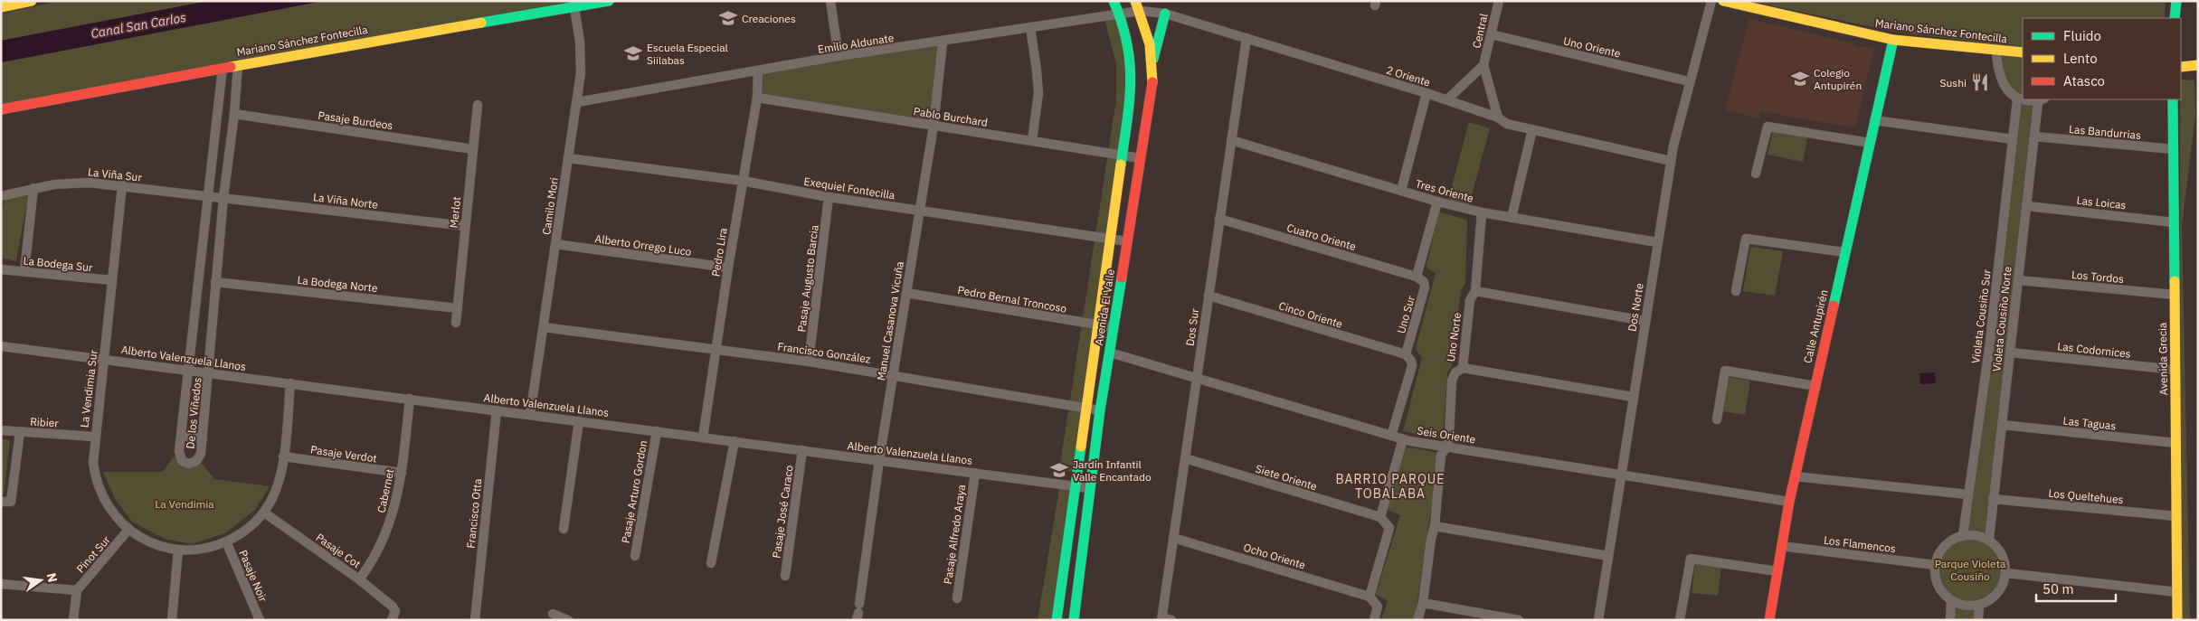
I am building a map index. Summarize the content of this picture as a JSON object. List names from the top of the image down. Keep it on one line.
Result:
{"streets":{"street":["Central","Mariano Sánchez Fontecilla","Emilio Aldunate","Uno Oriente","2 Oriente","Pablo Burchard","Pasaje Burdeos","Las Bandurrias","La Viña Sur","Exequiel Fontecilla","Tres Oriente","La Viña Norte","Las Loicas","Camilo Mori","Merlot","Cuatro Oriente","Alberto Orrego Luco","Pedro Lira","La Bodega Sur","Los Tordos","Pasaje Augusto Barcia","La Bodega Norte","Pedro Bernal Troncoso","Avenida El Valle","Dos Norte","Cinco Oriente","Uno Sur","Violeta Cousiño Sur","Violeta Cousiño Norte","Manuel Casanova Vicuña","Calle Antupirén","Dos Sur","Uno Norte","Las Codornices","Francisco González","Alberto Valenzuela Llanos","Avenida Grecia","La Vendimia Sur","De los Viñedos","Ribier","Las Taguas","Seis Oriente","Pasaje Verdot","Siete Oriente","Cabernet","Pasaje Arturo Gordon","Los Queltehues","Pasaje José Caraco","Francisco Otta","Pasaje Alfredo Araya","Los Flamencos","Pasaje Cot","Pinot Sur","Ocho Oriente","Pasaje Noir"]},"crossings":[["Central","Uno Oriente"],["Central","2 Oriente"],["Mariano Sánchez Fontecilla","Camilo Mori"],["Mariano Sánchez Fontecilla","Calle Antupirén"],["Mariano Sánchez Fontecilla","De los Viñedos"],["Emilio Aldunate","2 Oriente"],["Emilio Aldunate","Camilo Mori"],["Emilio Aldunate","Pedro Lira"],["Emilio Aldunate","Avenida El Valle"],["Emilio Aldunate","Manuel Casanova Vicuña"],["Uno Oriente","Dos Norte"],["2 Oriente","Avenida El Valle"],["2 Oriente","Dos Norte"],["2 Oriente","Dos Sur"],["Pablo Burchard","Pedro Lira"],["Pablo Burchard","Avenida El Valle"],["Pablo Burchard","Manuel Casanova Vicuña"],["Pasaje Burdeos","Merlot"],["Pasaje Burdeos","De los Viñedos"],["Las Bandurrias","Violeta Cousiño Norte"],["Las Bandurrias","Avenida Grecia"],["La Viña Sur","La Viña Norte"],["La Viña Sur","La Vendimia Sur"],["La Viña Sur","De los Viñedos"],["Exequiel Fontecilla","Camilo Mori"],["Exequiel Fontecilla","Pedro Lira"],["Exequiel Fontecilla","Pasaje Augusto Barcia"],["Exequiel Fontecilla","Avenida El Valle"],["Exequiel Fontecilla","Manuel Casanova Vicuña"],["Tres Oriente","Dos Norte"],["Tres Oriente","Dos Sur"],["Tres Oriente","Uno Norte"],["La Viña Norte","Merlot"],["La Viña Norte","De los Viñedos"],["Las Loicas","Violeta Cousiño Norte"],["Las Loicas","Avenida Grecia"],["Camilo Mori","Alberto Orrego Luco"],["Camilo Mori","Francisco González"],["Camilo Mori","Alberto Valenzuela Llanos"],["Merlot","La Bodega Norte"],["Cuatro Oriente","Uno Sur"],["Cuatro Oriente","Dos Sur"],["Alberto Orrego Luco","Pedro Lira"],["Pedro Lira","Francisco González"],["Pedro Lira","Alberto Valenzuela Llanos"],["La Bodega Sur","La Vendimia Sur"],["Los Tordos","Violeta Cousiño Norte"],["Los Tordos","Avenida Grecia"],["Pasaje Augusto Barcia","Francisco González"],["La Bodega Norte","De los Viñedos"],["Pedro Bernal Troncoso","Avenida El Valle"],["Pedro Bernal Troncoso","Manuel Casanova Vicuña"],["Avenida El Valle","Francisco González"],["Avenida El Valle","Alberto Valenzuela Llanos"],["Avenida El Valle","Seis Oriente"],["Dos Norte","Seis Oriente"],["Cinco Oriente","Uno Sur"],["Cinco Oriente","Dos Sur"],["Uno Sur","Seis Oriente"],["Violeta Cousiño Sur","Violeta Cousiño Norte"],["Violeta Cousiño Sur","Los Flamencos"],["Violeta Cousiño Norte","Las Codornices"],["Violeta Cousiño Norte","Las Taguas"],["Violeta Cousiño Norte","Los Queltehues"],["Violeta Cousiño Norte","Los Flamencos"],["Manuel Casanova Vicuña","Francisco González"],["Manuel Casanova Vicuña","Alberto Valenzuela Llanos"],["Calle Antupirén","Seis Oriente"],["Calle Antupirén","Los Flamencos"],["Dos Sur","Seis Oriente"],["Dos Sur","Siete Oriente"],["Dos Sur","Ocho Oriente"],["Uno Norte","Seis Oriente"],["Las Codornices","Avenida Grecia"],["Alberto Valenzuela Llanos","La Vendimia Sur"],["Alberto Valenzuela Llanos","De los Viñedos"],["Alberto Valenzuela Llanos","Cabernet"],["Alberto Valenzuela Llanos","Pasaje Arturo Gordon"],["Alberto Valenzuela Llanos","Pasaje José Caraco"],["Alberto Valenzuela Llanos","Francisco Otta"],["Alberto Valenzuela Llanos","Pasaje Alfredo Araya"],["Avenida Grecia","Las Taguas"],["Avenida Grecia","Los Queltehues"],["La Vendimia Sur","Ribier"],["La Vendimia Sur","Pasaje Cot"],["La Vendimia Sur","Pinot Sur"],["La Vendimia Sur","Pasaje Noir"],["Pasaje Verdot","Cabernet"],["Cabernet","Pasaje Cot"]],"districts":["BARRIO PARQUE TOBALABA"],"water":["Canal San Carlos"],"parks":["La Vendimia","Parque Violeta Cousiño"],"places":{"school or university":["Creaciones","Escuela Especial Siilabas","Colegio Antupirén","Jardín Infantil Valle Encantado"],"restaurant":["Sushi"]},"legend":["Fluido","Lento","Atasco"],"scale_bar":"50 m","north":"right"}
